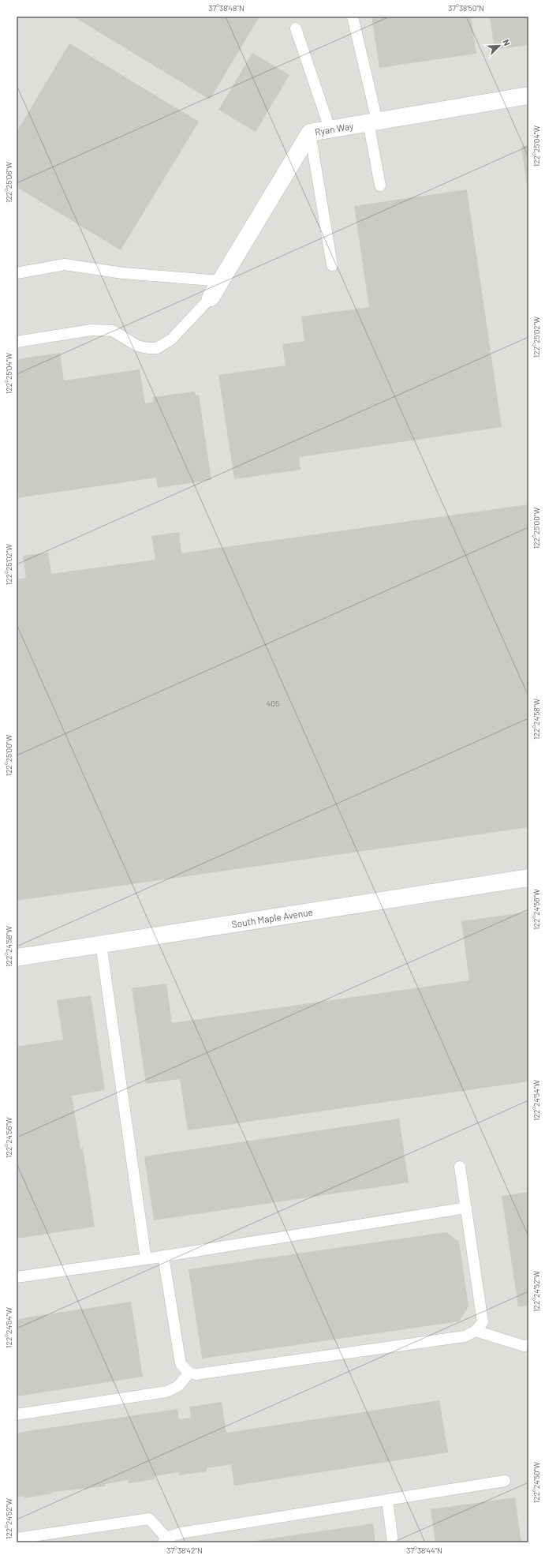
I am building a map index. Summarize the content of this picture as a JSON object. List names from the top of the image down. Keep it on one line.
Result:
{"streets":{"street":["Ryan Way","South Maple Avenue"]},"house_numbers":["405"],"north":"top right","coordinates":["37°38'48\"N","37°38'50\"N","122°25'04\"W","122°25'06\"W","122°25'02\"W","122°25'00\"W","122°24'58\"W","122°24'56\"W","122°24'54\"W","122°24'52\"W","122°24'50\"W","37°38'42\"N","37°38'44\"N"]}
